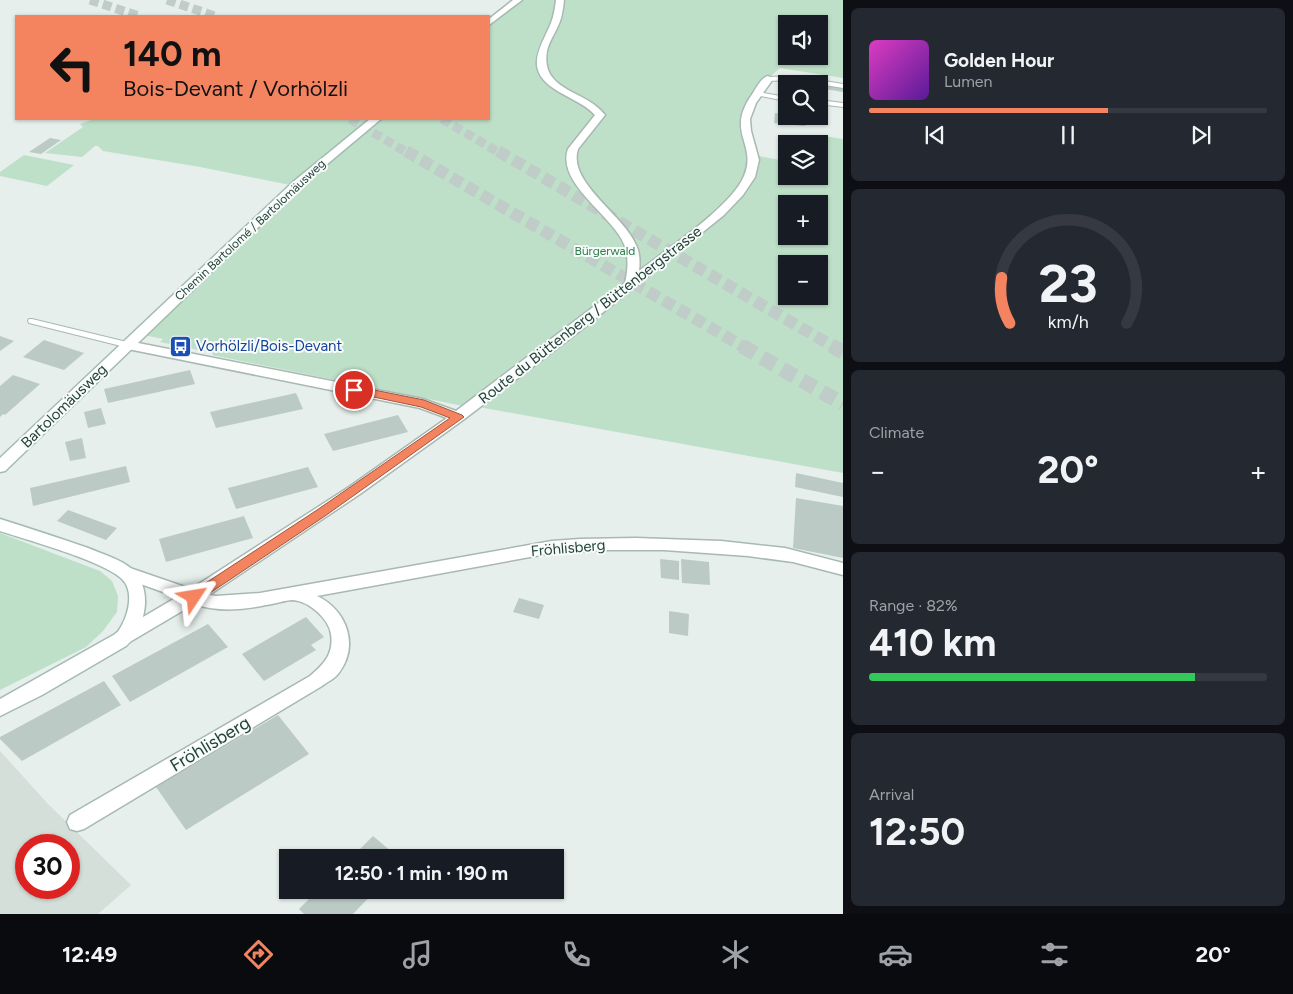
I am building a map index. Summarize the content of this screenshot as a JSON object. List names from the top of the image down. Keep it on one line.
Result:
{"streets":{"street":["Chemin Bartolomé / Bartolomäusweg","Route du Büttenberg / Büttenbergstrasse","Bartolomäusweg","Fröhlisberg"]},"crossings":[["Chemin Bartolomé / Bartolomäusweg","Bartolomäusweg"],["Route du Büttenberg / Büttenbergstrasse","Fröhlisberg"]],"parks":["Bürgerwald"],"places":{"bus stop":["Vorhölzli/Bois-Devant"]},"page":{"map_buttons":["+","−"],"turn":["140 m","Bois-Devant / Vorhölzli"],"song":["Golden Hour","Lumen"],"tile":["Climate",["Range · 82%","410 km"],["Arrival","12:50"]],"heat":["−","20°","+"],"limit":"30","trip":"12:50 · 1 min · 190 m","tabs":["12:49","20°"],"gauge":["23","km/h"]}}
